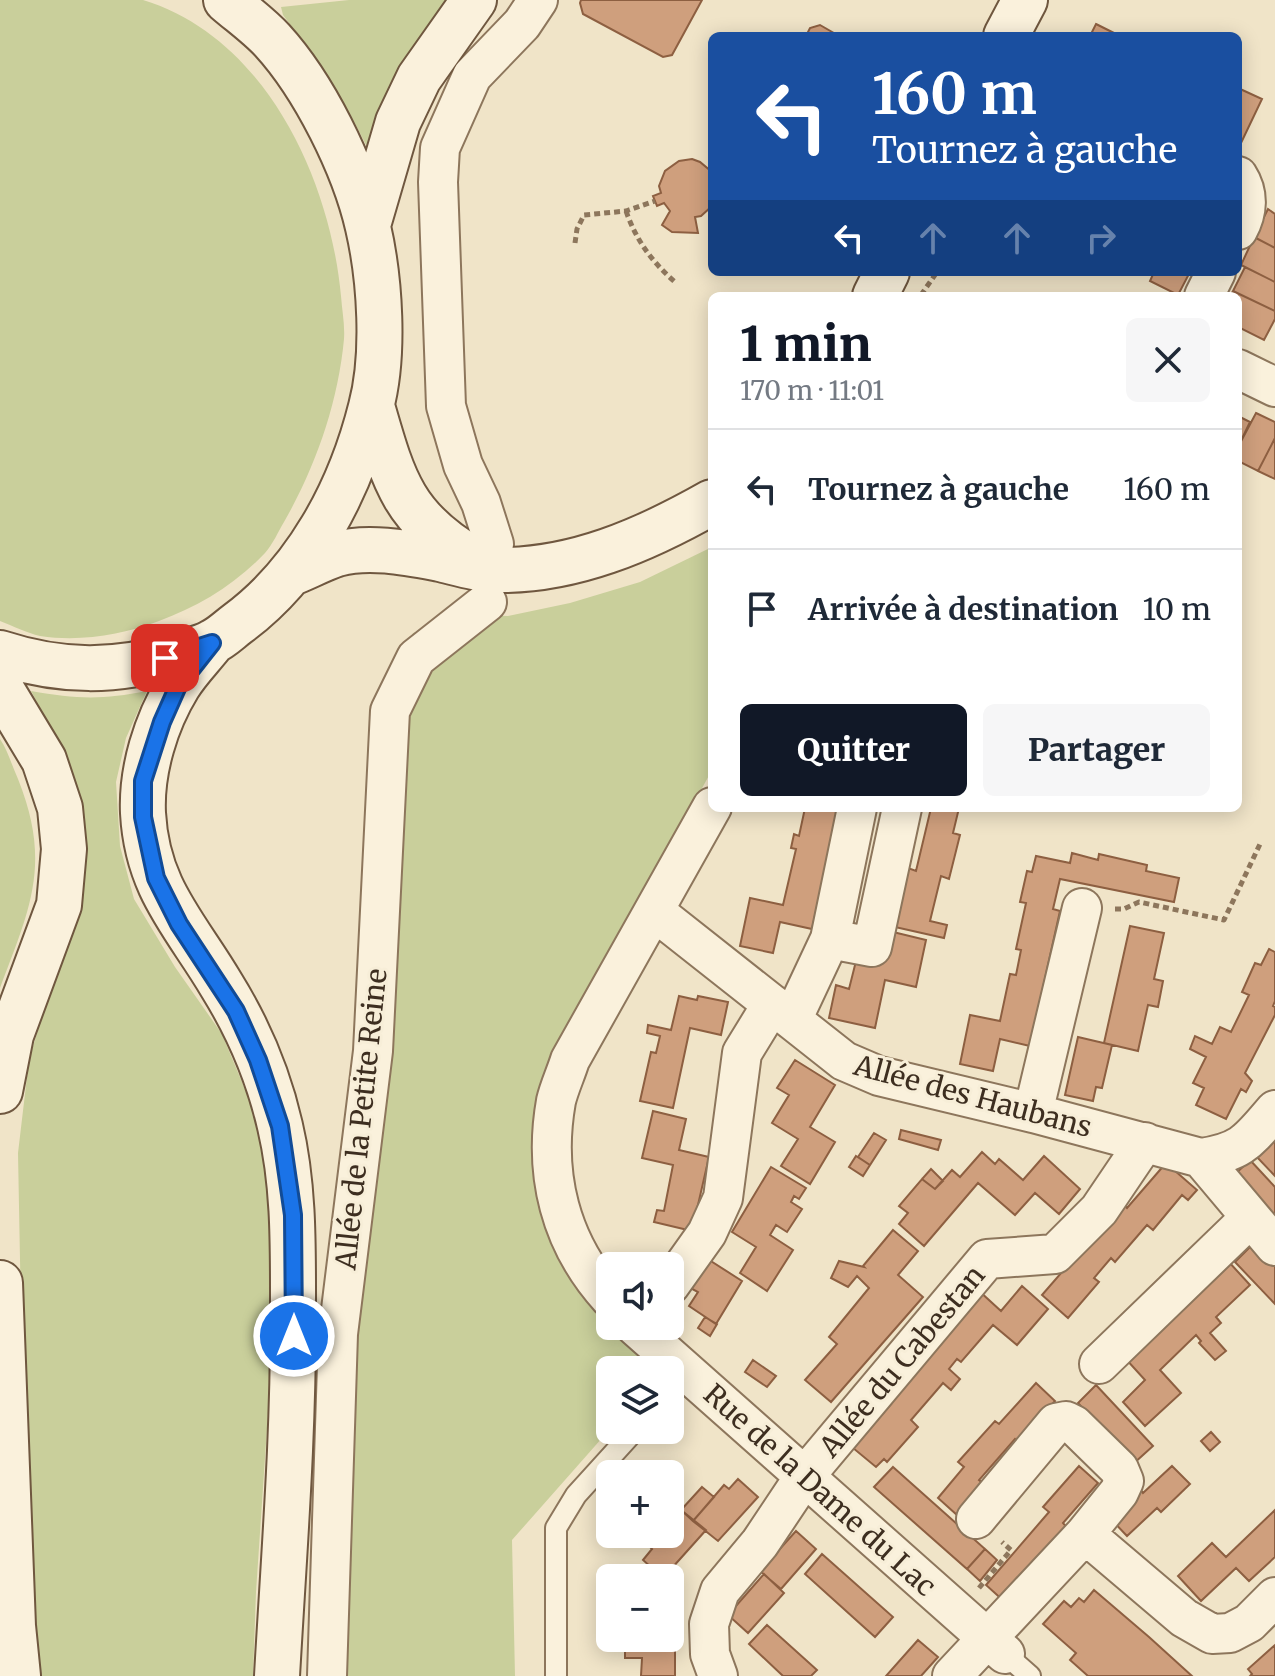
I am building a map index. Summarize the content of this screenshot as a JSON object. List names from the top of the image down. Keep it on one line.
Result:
{"streets":{"street":["Allée des Haubans","Allée de la Petite Reine","Allée du Cabestan","Rue de la Dame du Lac"]},"crossings":[["Allée des Haubans","Allée du Cabestan"],["Allée du Cabestan","Rue de la Dame du Lac"]],"page":{"turn":["160 m","Tournez à gauche"],"heading":["1 min","170 m · 11:01"],"list":[{"name":"Tournez à gauche","value":"160 m"},{"name":"Arrivée à destination","value":"10 m"}],"buttons":["Quitter","Partager"],"map_buttons":["+","−"]}}
